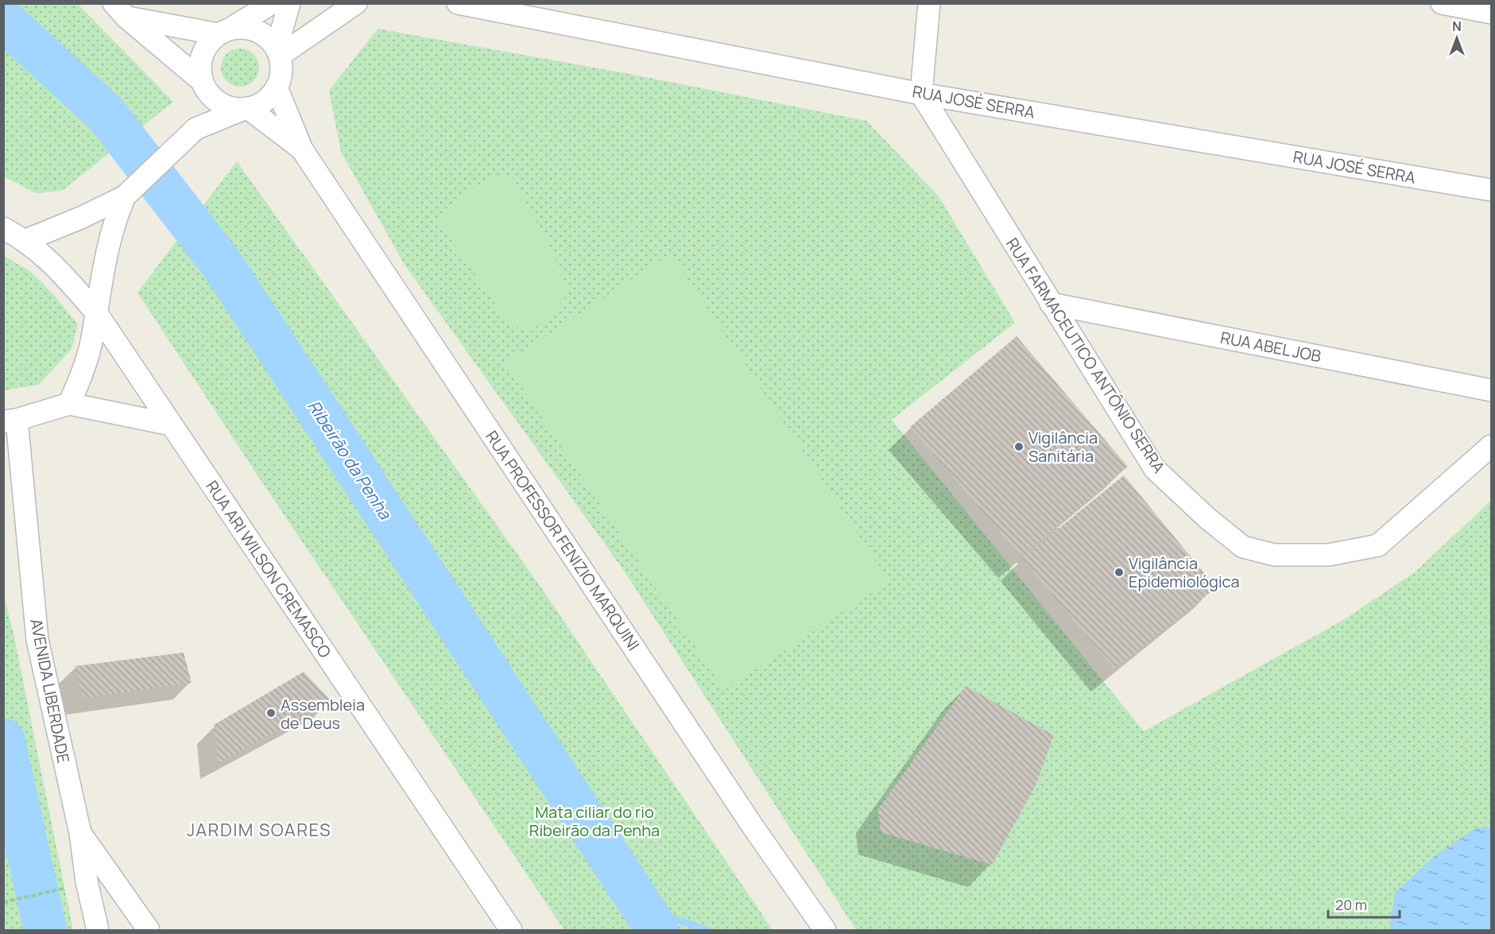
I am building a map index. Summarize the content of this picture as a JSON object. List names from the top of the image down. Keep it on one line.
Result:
{"streets":{"street":["RUA JOSÉ SERRA","RUA ABEL JOB","RUA FARMACEUTICO ANTÔNIO SERRA","RUA PROFESSOR FENIZIO MARQUINI","RUA ARI WILSON CREMASCO","AVENIDA LIBERDADE"]},"crossings":[["RUA JOSÉ SERRA","RUA FARMACEUTICO ANTÔNIO SERRA"],["RUA ABEL JOB","RUA FARMACEUTICO ANTÔNIO SERRA"]],"districts":["JARDIM SOARES"],"water":["Ribeirão da Penha"],"parks":["Mata ciliar do rio Ribeirão da Penha"],"places":["Vigilância Sanitária","Vigilância Epidemiológica","Assembleia de Deus"],"scale_bar":"20 m","north":"top"}
